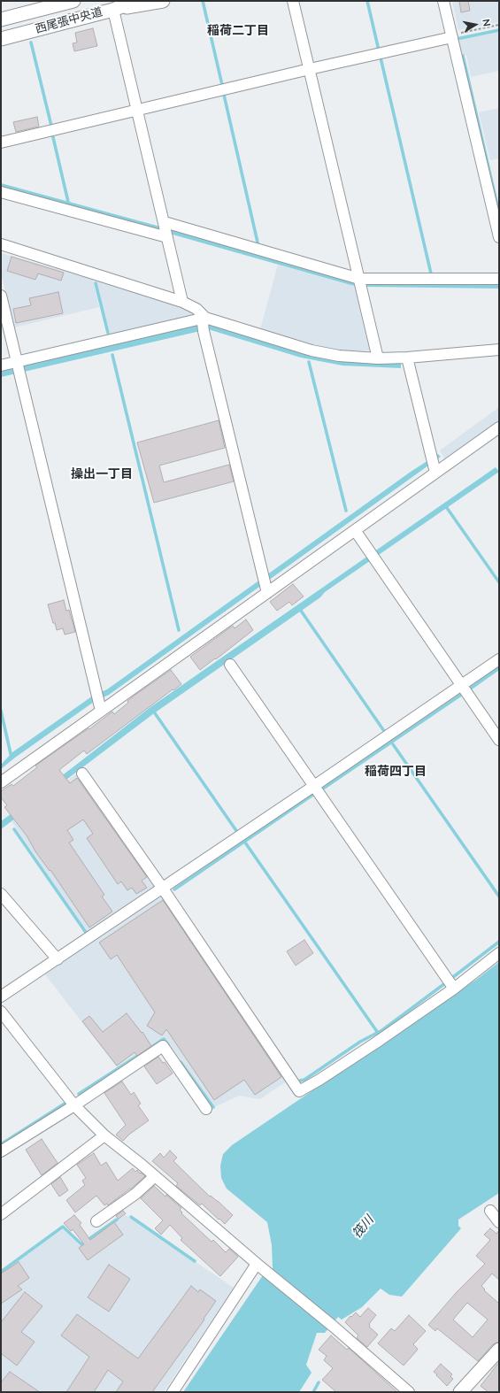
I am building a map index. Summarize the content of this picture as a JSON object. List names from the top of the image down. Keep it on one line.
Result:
{"streets":{"main road":["西尾張中央道"]},"districts":["稲荷二丁目","操出一丁目","稲荷四丁目"],"water":["筏川"],"north":"right"}
